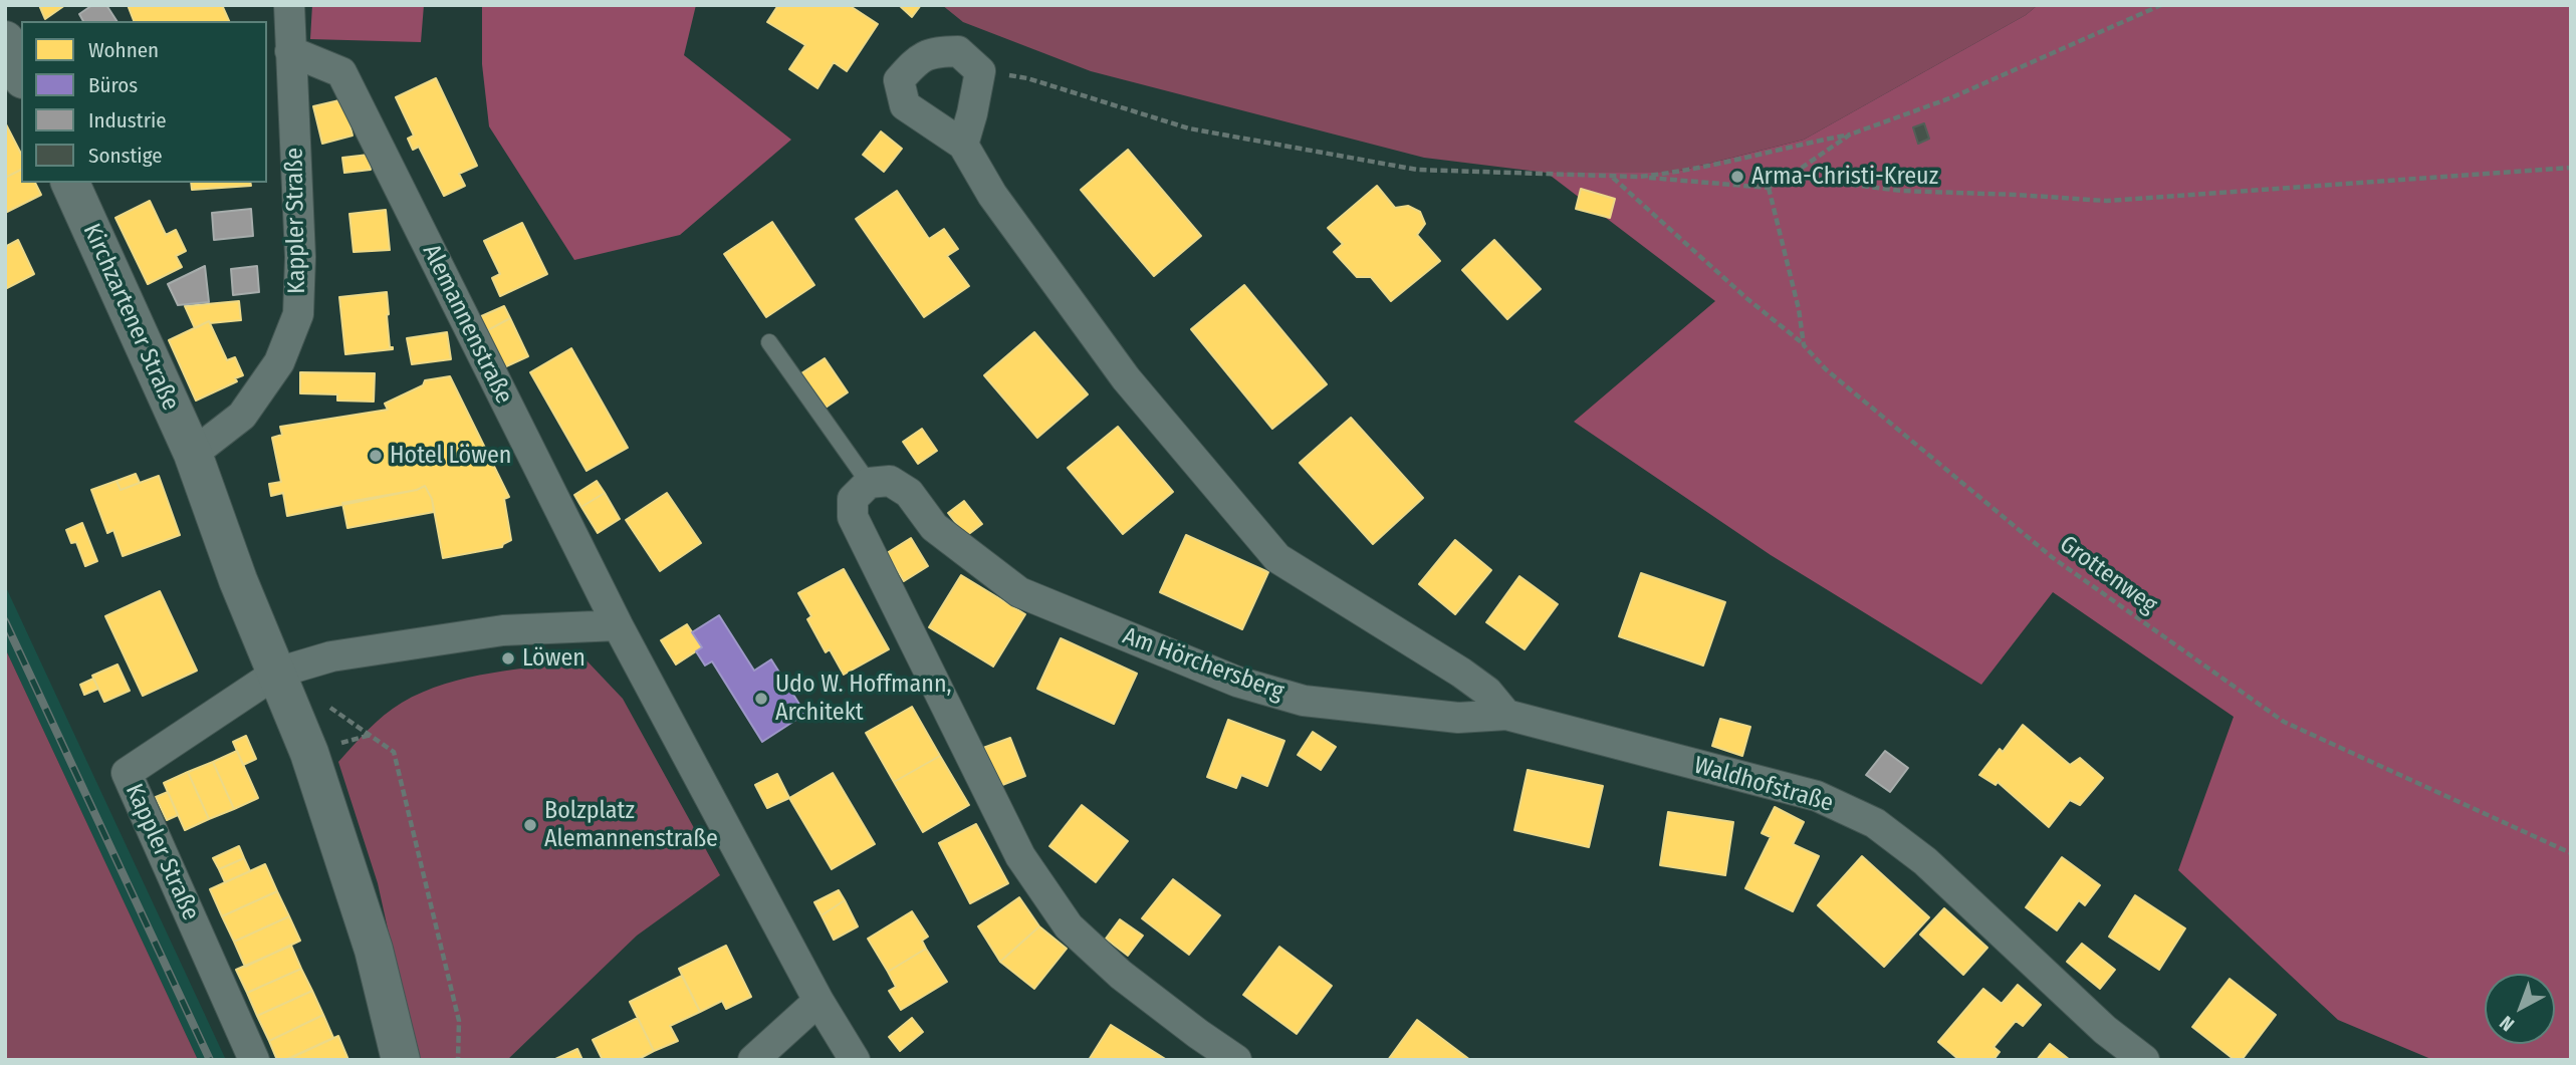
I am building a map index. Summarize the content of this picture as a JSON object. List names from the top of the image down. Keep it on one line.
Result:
{"streets":{"street":["Kappler Straße","Kirchzartener Straße","Alemannenstraße","Am Hörchersberg","Waldhofstraße"],"path":["Grottenweg"]},"crossings":[["Kappler Straße","Kirchzartener Straße"],["Kappler Straße","Alemannenstraße"],["Am Hörchersberg","Waldhofstraße"]],"places":["Arma-Christi-Kreuz","Hotel Löwen","Löwen","Udo W. Hoffmann, Architekt","Bolzplatz Alemannenstraße"],"legend":["Wohnen","Büros","Industrie","Sonstige"],"north":"bottom left"}
